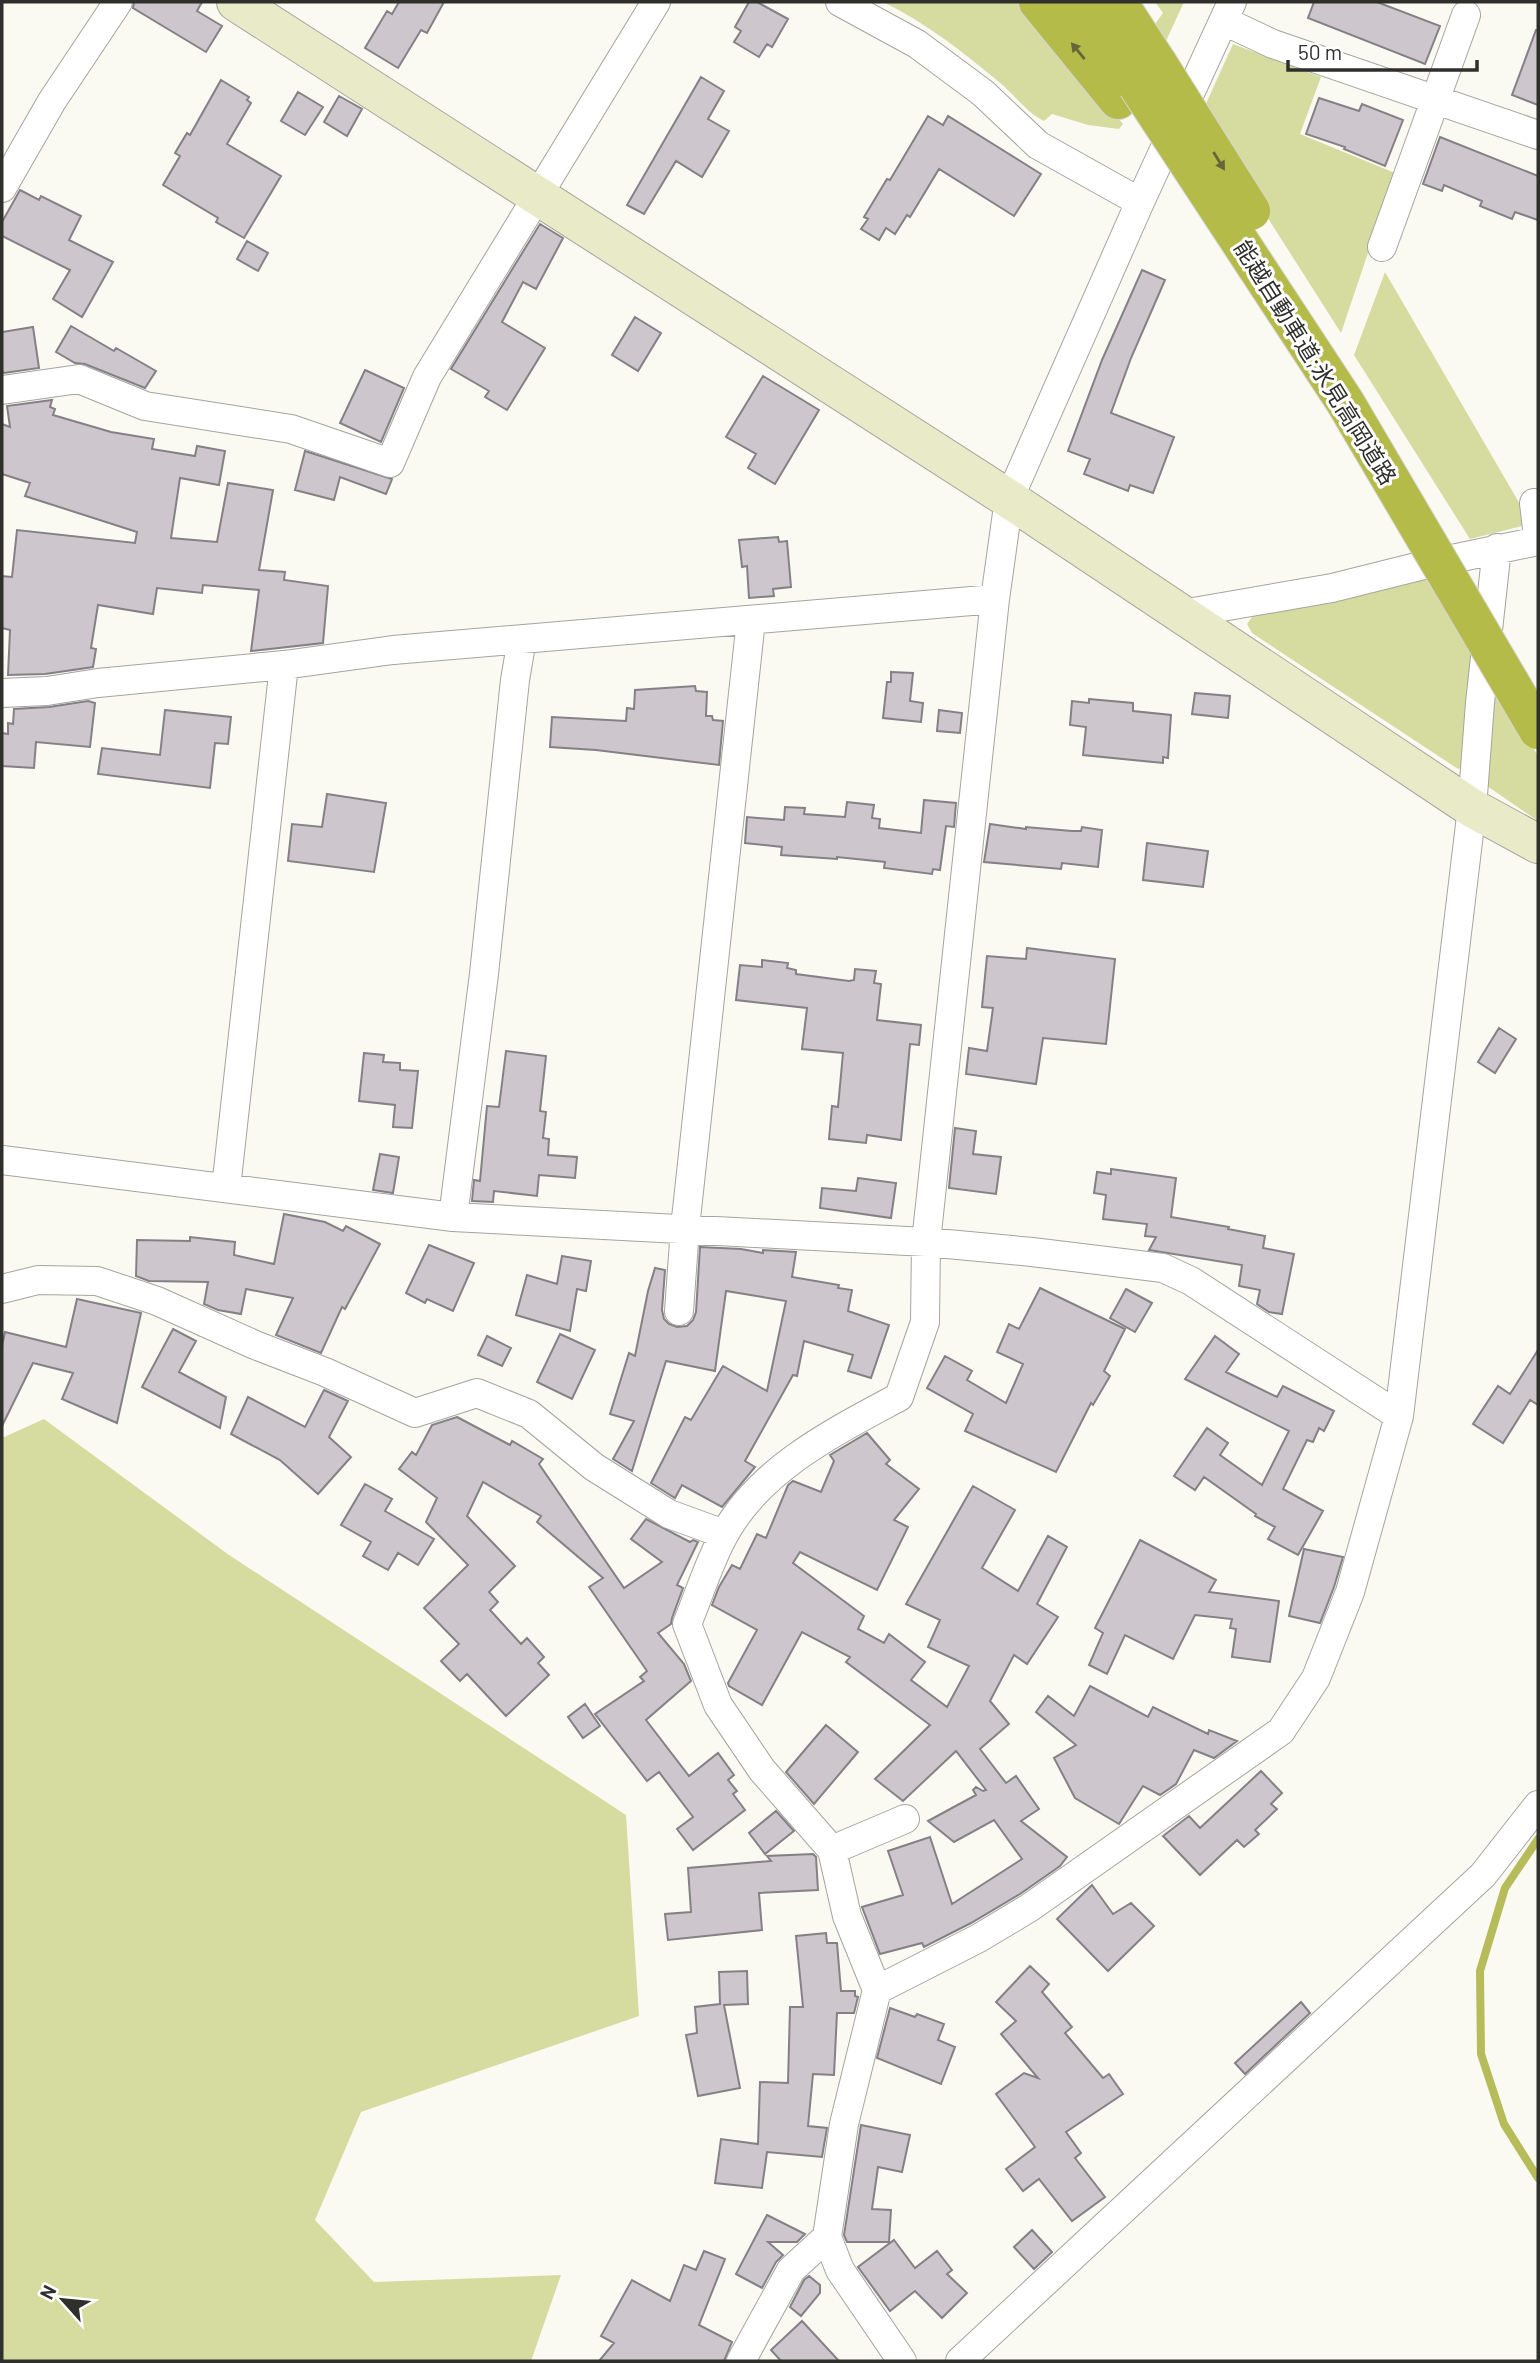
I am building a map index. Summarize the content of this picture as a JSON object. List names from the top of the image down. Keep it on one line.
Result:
{"streets":{"highway":["能越自動車道;氷見高岡道路"]},"scale_bar":"50 m","north":"top left"}
